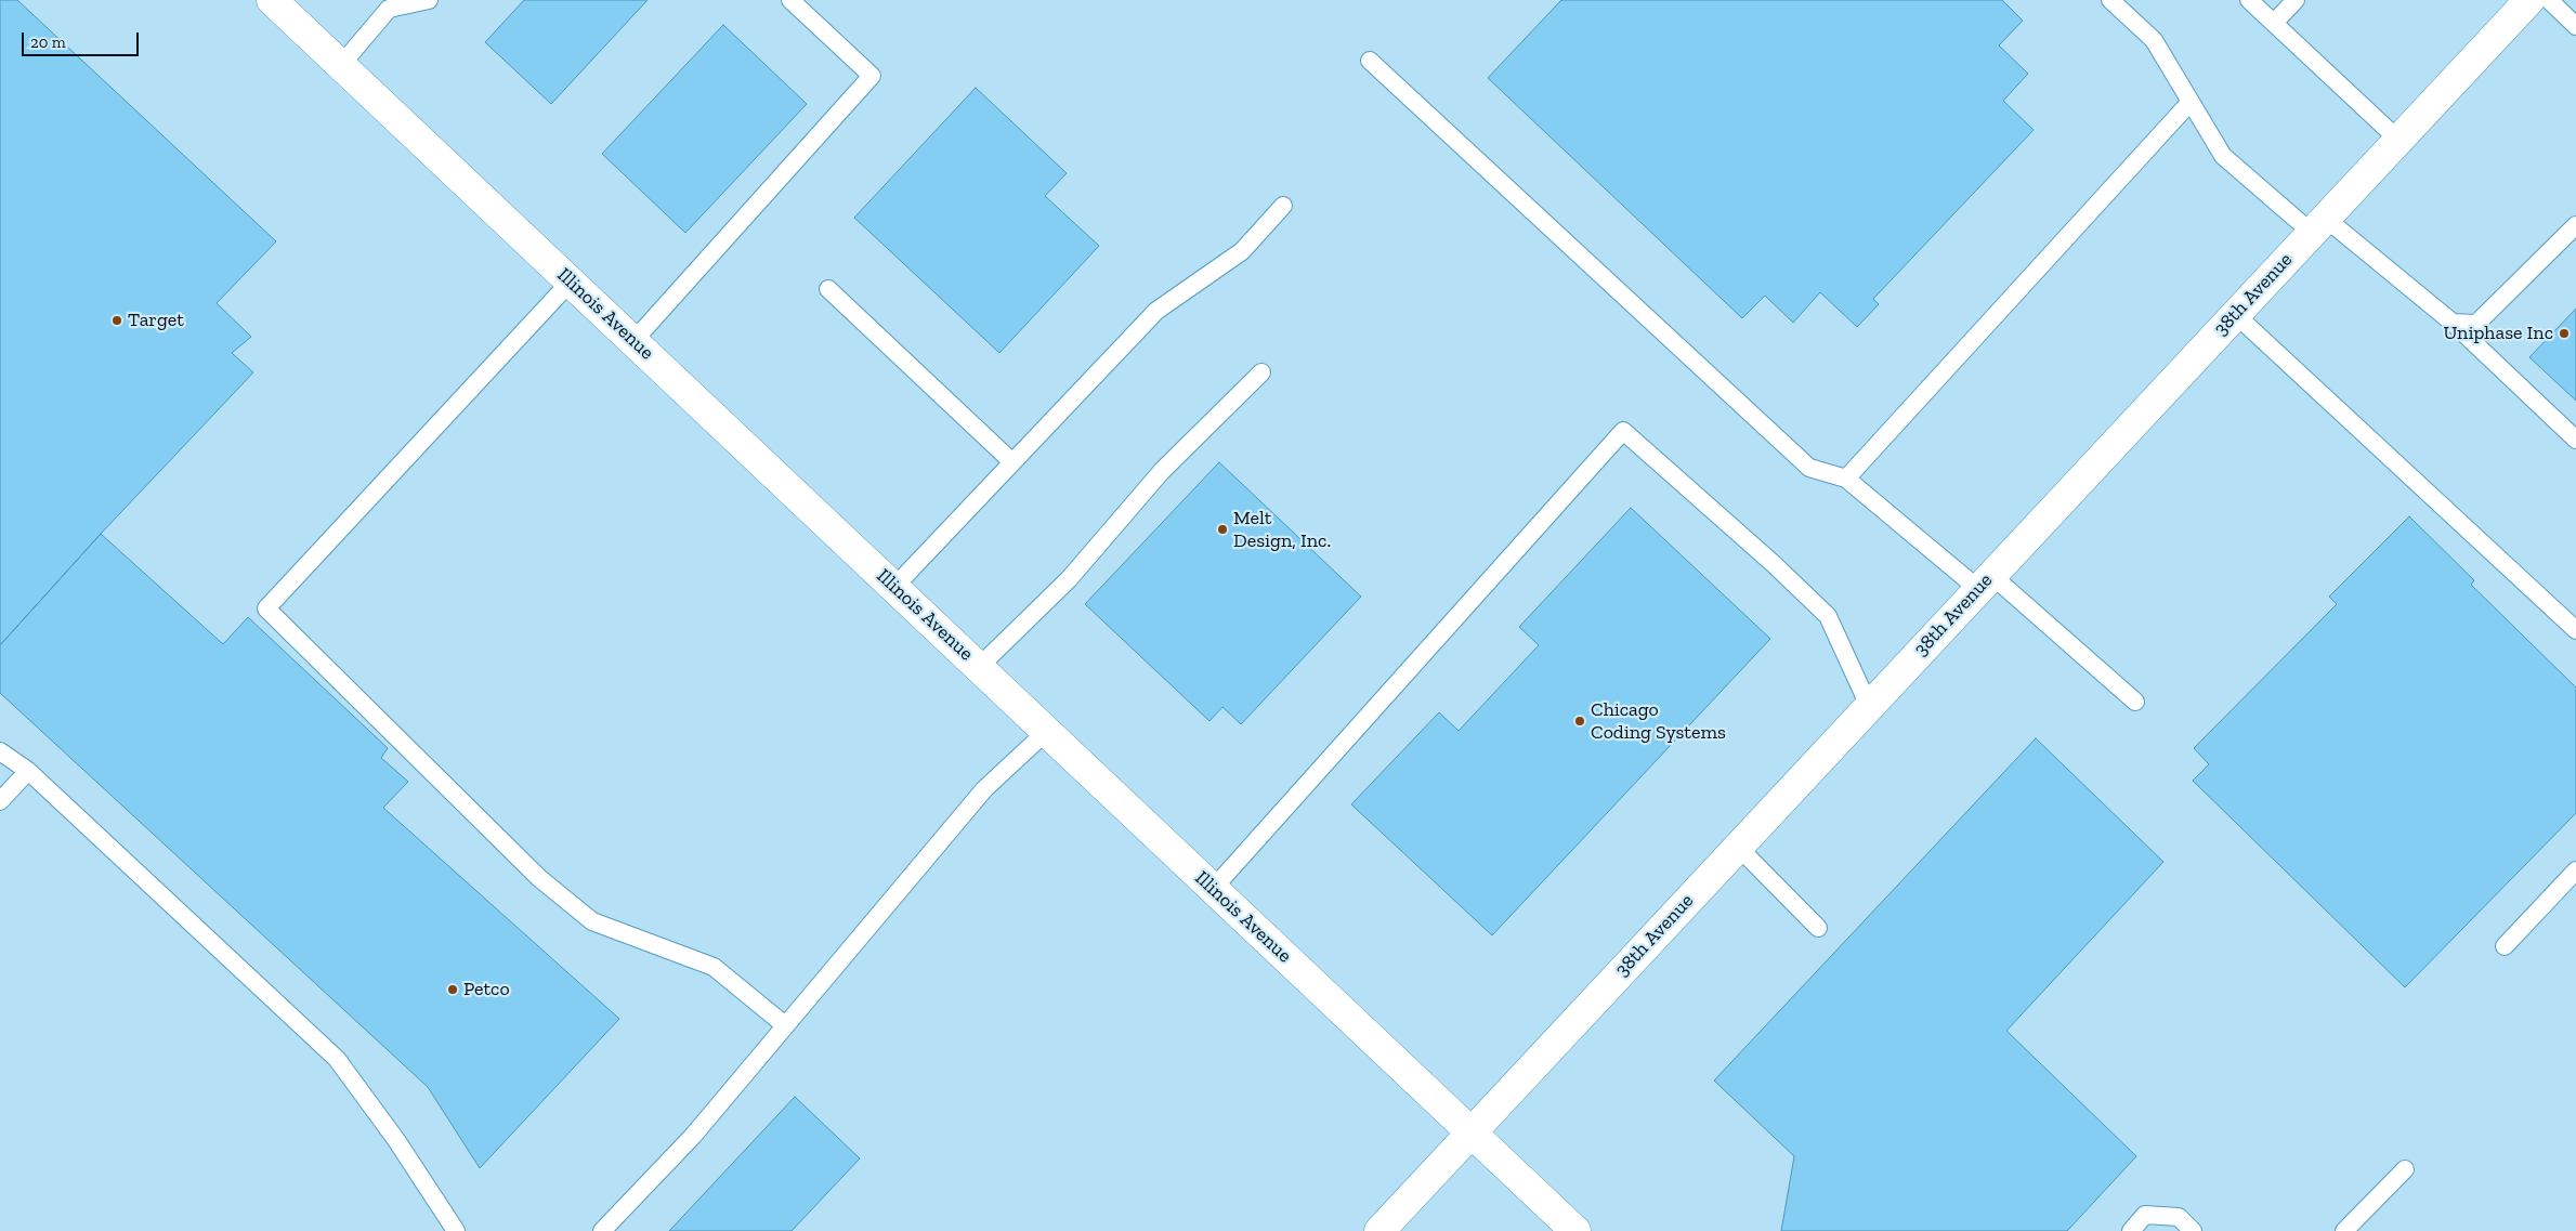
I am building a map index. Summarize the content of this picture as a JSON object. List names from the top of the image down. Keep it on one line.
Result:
{"streets":{"street":["38th Avenue","Illinois Avenue"]},"crossings":[["38th Avenue","Illinois Avenue"]],"places":["Target","Uniphase Inc","Melt Design, Inc.","Chicago Coding Systems","Petco"],"scale_bar":"20 m"}
